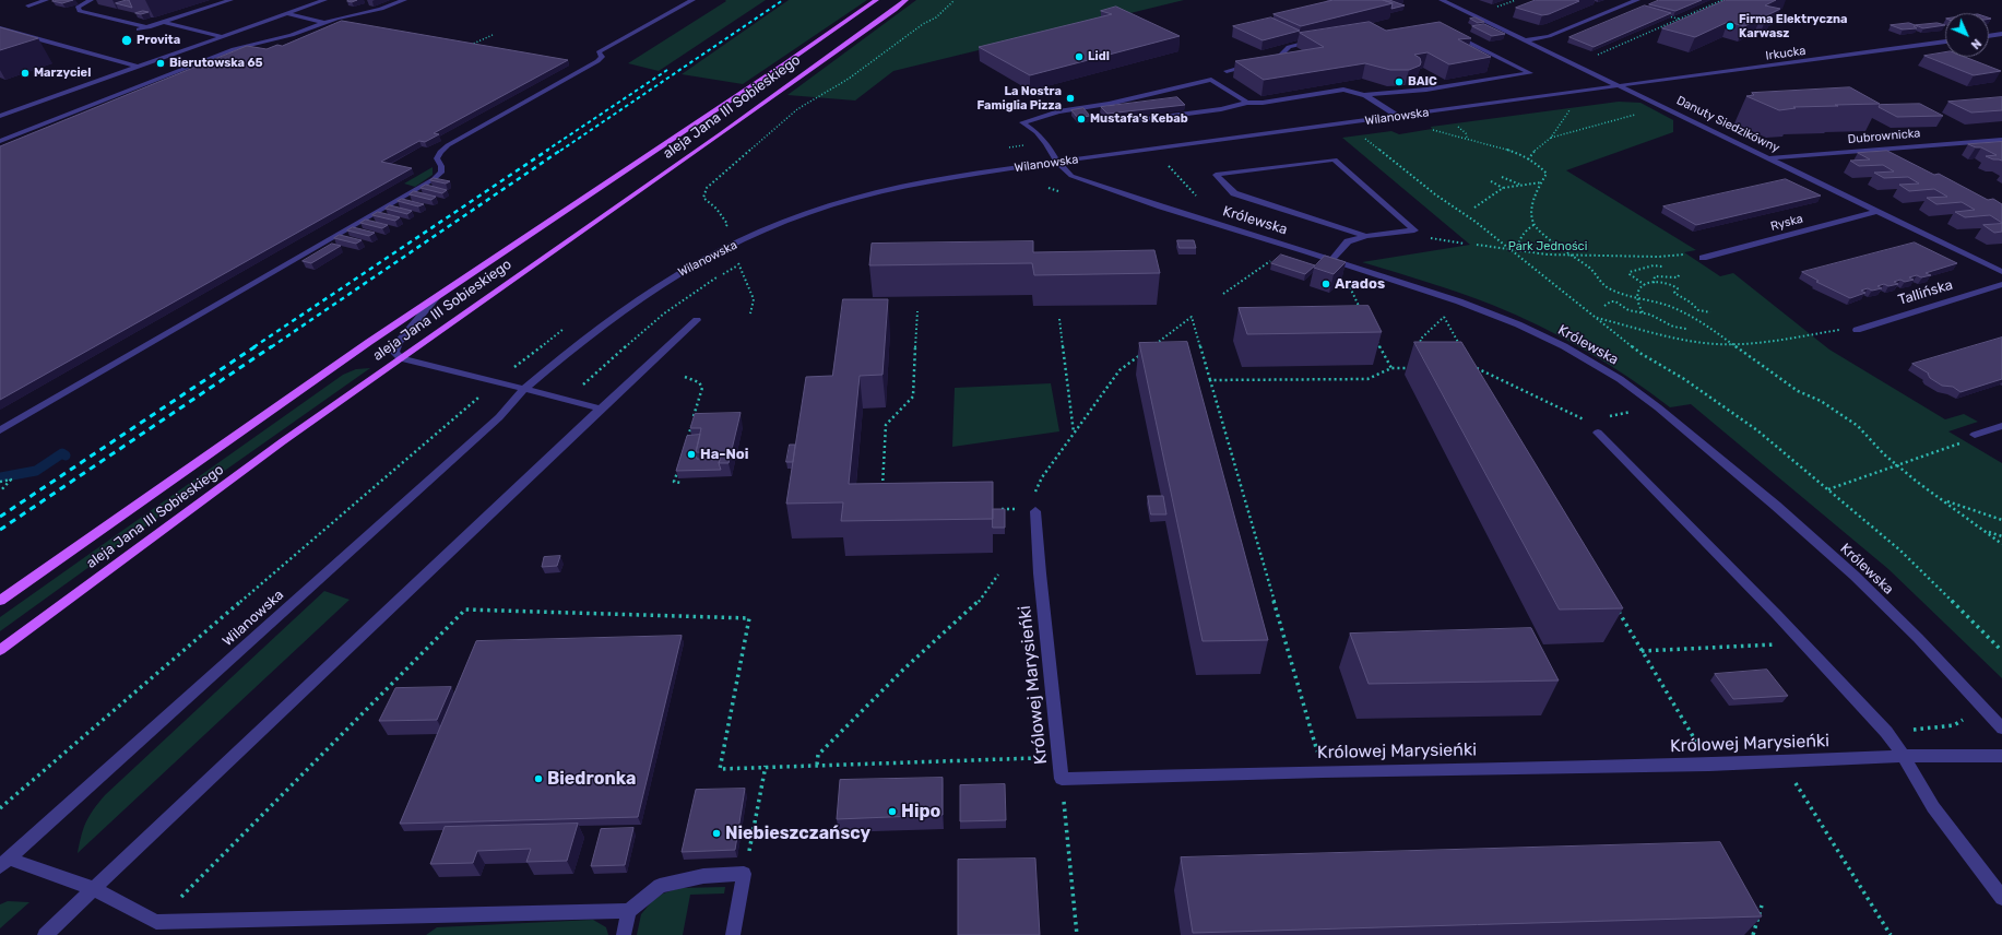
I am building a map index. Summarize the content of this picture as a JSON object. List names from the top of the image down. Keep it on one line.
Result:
{"streets":{"main road":["aleja Jana III Sobieskiego"],"street":["Irkucka","Wilanowska","Danuty Siedzikówny","Dubrownicka","Królewska","Ryska","Tallińska","Królowej Marysieńki"]},"crossings":[["Irkucka","Wilanowska"],["Irkucka","Danuty Siedzikówny"],["Wilanowska","Danuty Siedzikówny"],["Wilanowska","Królewska"],["Danuty Siedzikówny","Dubrownicka"],["Danuty Siedzikówny","Ryska"]],"parks":["Park Jedności"],"places":["Firma Elektryczna Karwasz","Provita","Lidl","Bierutowska 65","Marzyciel","BAIC","La Nostra Famiglia Pizza","Mustafa's Kebab","Arados","Ha-Noi","Biedronka","Hipo","Niebieszczańscy"],"north":"bottom right"}
